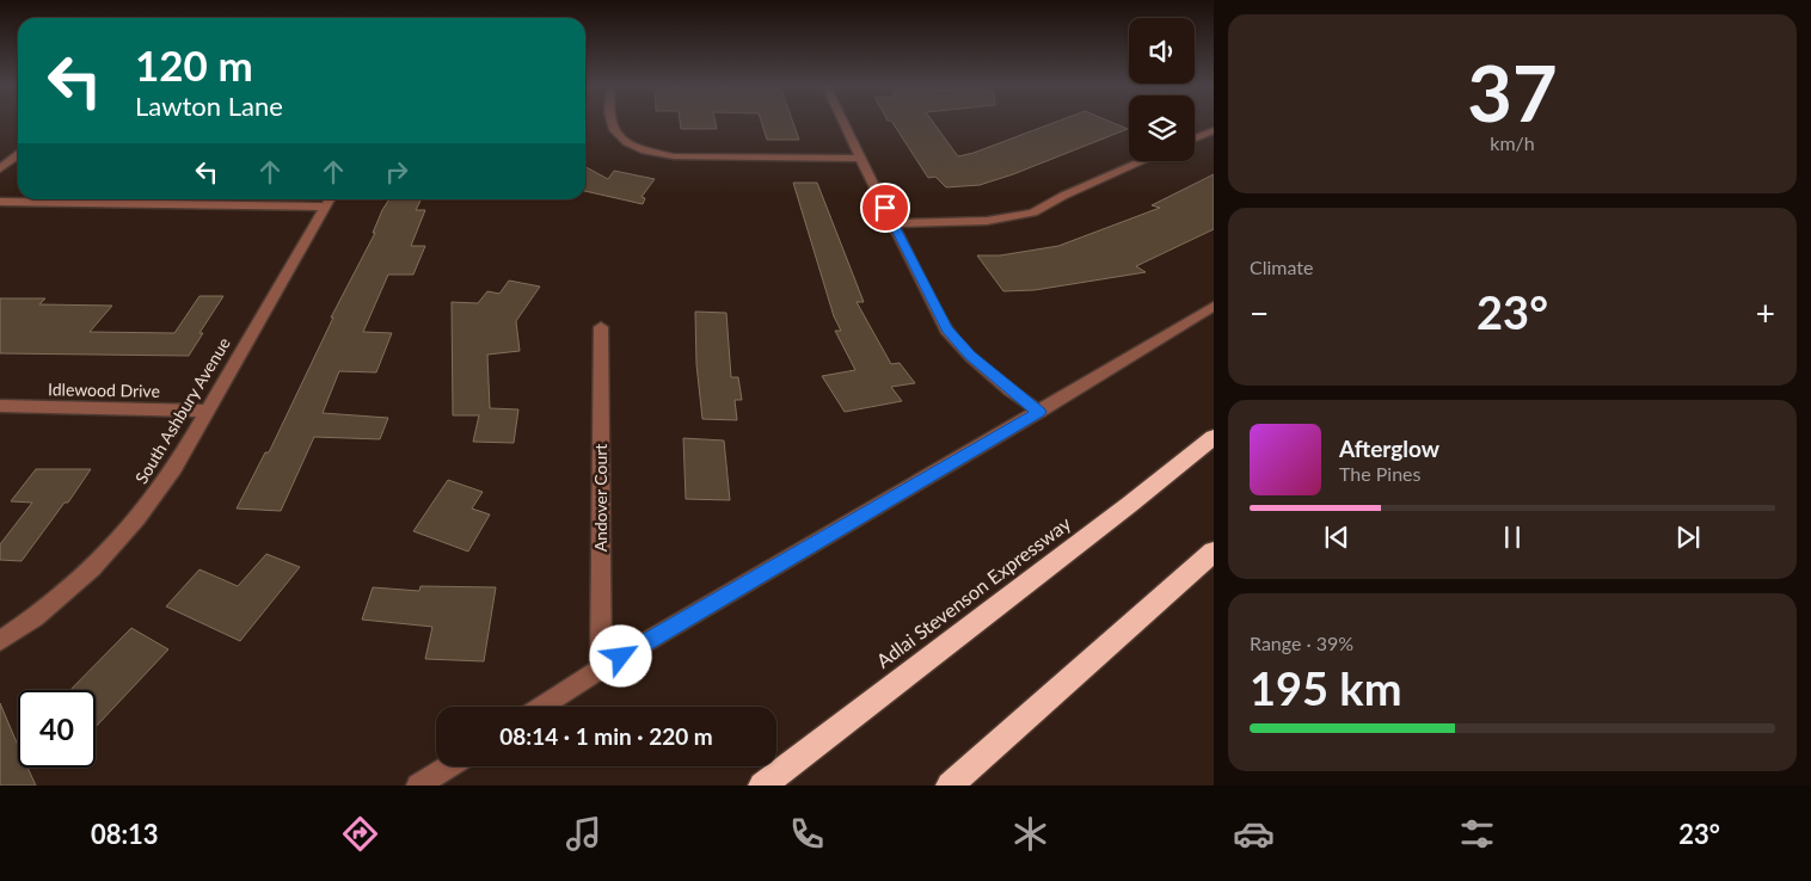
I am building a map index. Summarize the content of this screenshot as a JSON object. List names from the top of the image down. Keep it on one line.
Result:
{"streets":{"highway":["Adlai Stevenson Expressway"],"street":["Idlewood Drive","South Ashbury Avenue","Andover Court"]},"crossings":[["Idlewood Drive","South Ashbury Avenue"]],"page":{"tile":[["37","km/h"],"Climate",["Range · 39%","195 km"]],"turn":["120 m","Lawton Lane"],"heat":["−","23°","+"],"song":["Afterglow","The Pines"],"limit":"40","trip":"08:14 · 1 min · 220 m","tabs":["08:13","23°"]}}
